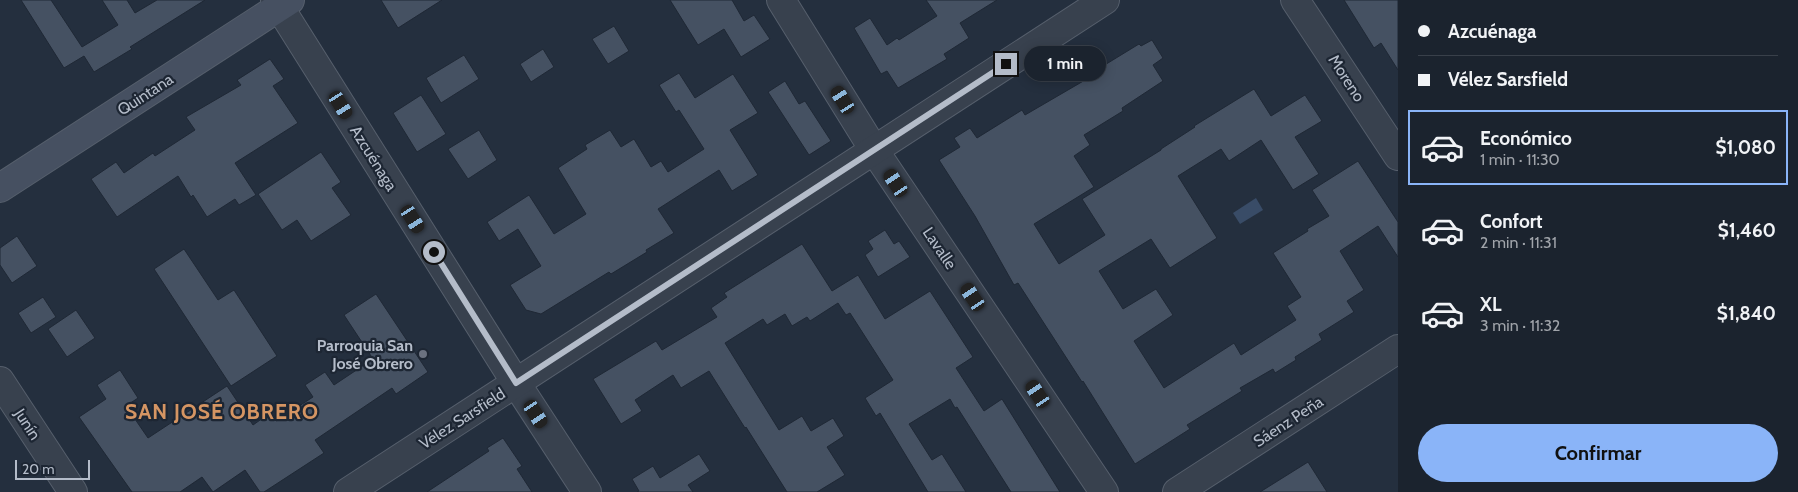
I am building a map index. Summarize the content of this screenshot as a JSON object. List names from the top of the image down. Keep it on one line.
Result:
{"streets":{"main road":["Quintana"],"street":["Moreno","Azcuénaga","Lavalle","Vélez Sarsfield","Sáenz Peña","Junín"]},"crossings":[["Quintana","Azcuénaga"],["Azcuénaga","Vélez Sarsfield"],["Lavalle","Vélez Sarsfield"]],"districts":["SAN JOSÉ OBRERO"],"places":["Parroquia San José Obrero"],"scale_bar":"20 m","page":{"banner":["Azcuénaga","Vélez Sarsfield"],"bubble":"1 min","list":[{"name":"Económico","note":"1 min · 11:30","value":"$1,080"},{"name":"Confort","note":"2 min · 11:31","value":"$1,460"},{"name":"XL","note":"3 min · 11:32","value":"$1,840"}],"buttons":"Confirmar","scale":"20 m"}}
